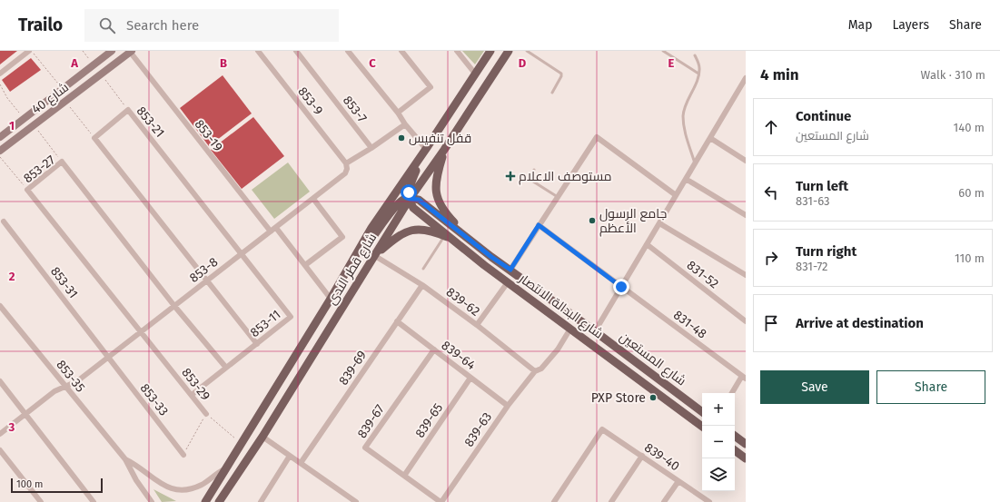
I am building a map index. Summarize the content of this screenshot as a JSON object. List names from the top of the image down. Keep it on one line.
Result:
{"streets":{"main road":["شارع 40","شارع قطر الندى","شارع البدالة الانتصار","شارع المستعين"],"street":["853-9","853-7","853-21","853-19","853-27","853-8","831-52","853-31","839-62","853-11","831-48","839-64","839-69","853-35","853-29","853-33","839-65","839-67","839-63","839-40"]},"crossings":[["شارع 40","853-19"],["853-9","853-8"],["853-21","853-8"],["853-21","853-11"],["853-19","853-8"],["853-27","853-8"],["853-27","853-11"],["853-27","853-29"],["شارع قطر الندى","839-62"],["شارع قطر الندى","شارع البدالة الانتصار"],["شارع قطر الندى","شارع المستعين"],["شارع قطر الندى","853-35"],["853-8","853-31"],["853-8","853-11"],["853-8","853-35"],["853-8","853-29"],["853-8","853-33"],["853-31","853-33"],["839-62","839-69"],["839-62","839-63"],["شارع البدالة الانتصار","شارع المستعين"],["شارع البدالة الانتصار","839-63"],["853-11","853-29"],["839-64","839-69"],["839-64","839-65"],["839-64","839-67"],["839-64","839-63"],["853-29","853-33"],["839-65","839-67"],["839-67","839-63"]],"places":{"other":["قفل تنفيس","جامع الرسول الأعظم","PXP Store"],"health":["مستوصف الاعلام"]},"scale_bar":"100 m","page":{"header":"Trailo","search":"Search here","nav":["Map","Layers","Share"],"heading":["4 min","Walk · 310 m"],"list":[["Continue","شارع المستعين","140 m"],["Turn left","831-63","60 m"],["Turn right","831-72","110 m"],"Arrive at destination"],"buttons":["Save","Share"],"map_buttons":["+","−"],"scale":"100 m"},"grid":{"columns":["A","B","C","D","E"],"rows":["1","2","3"]}}
